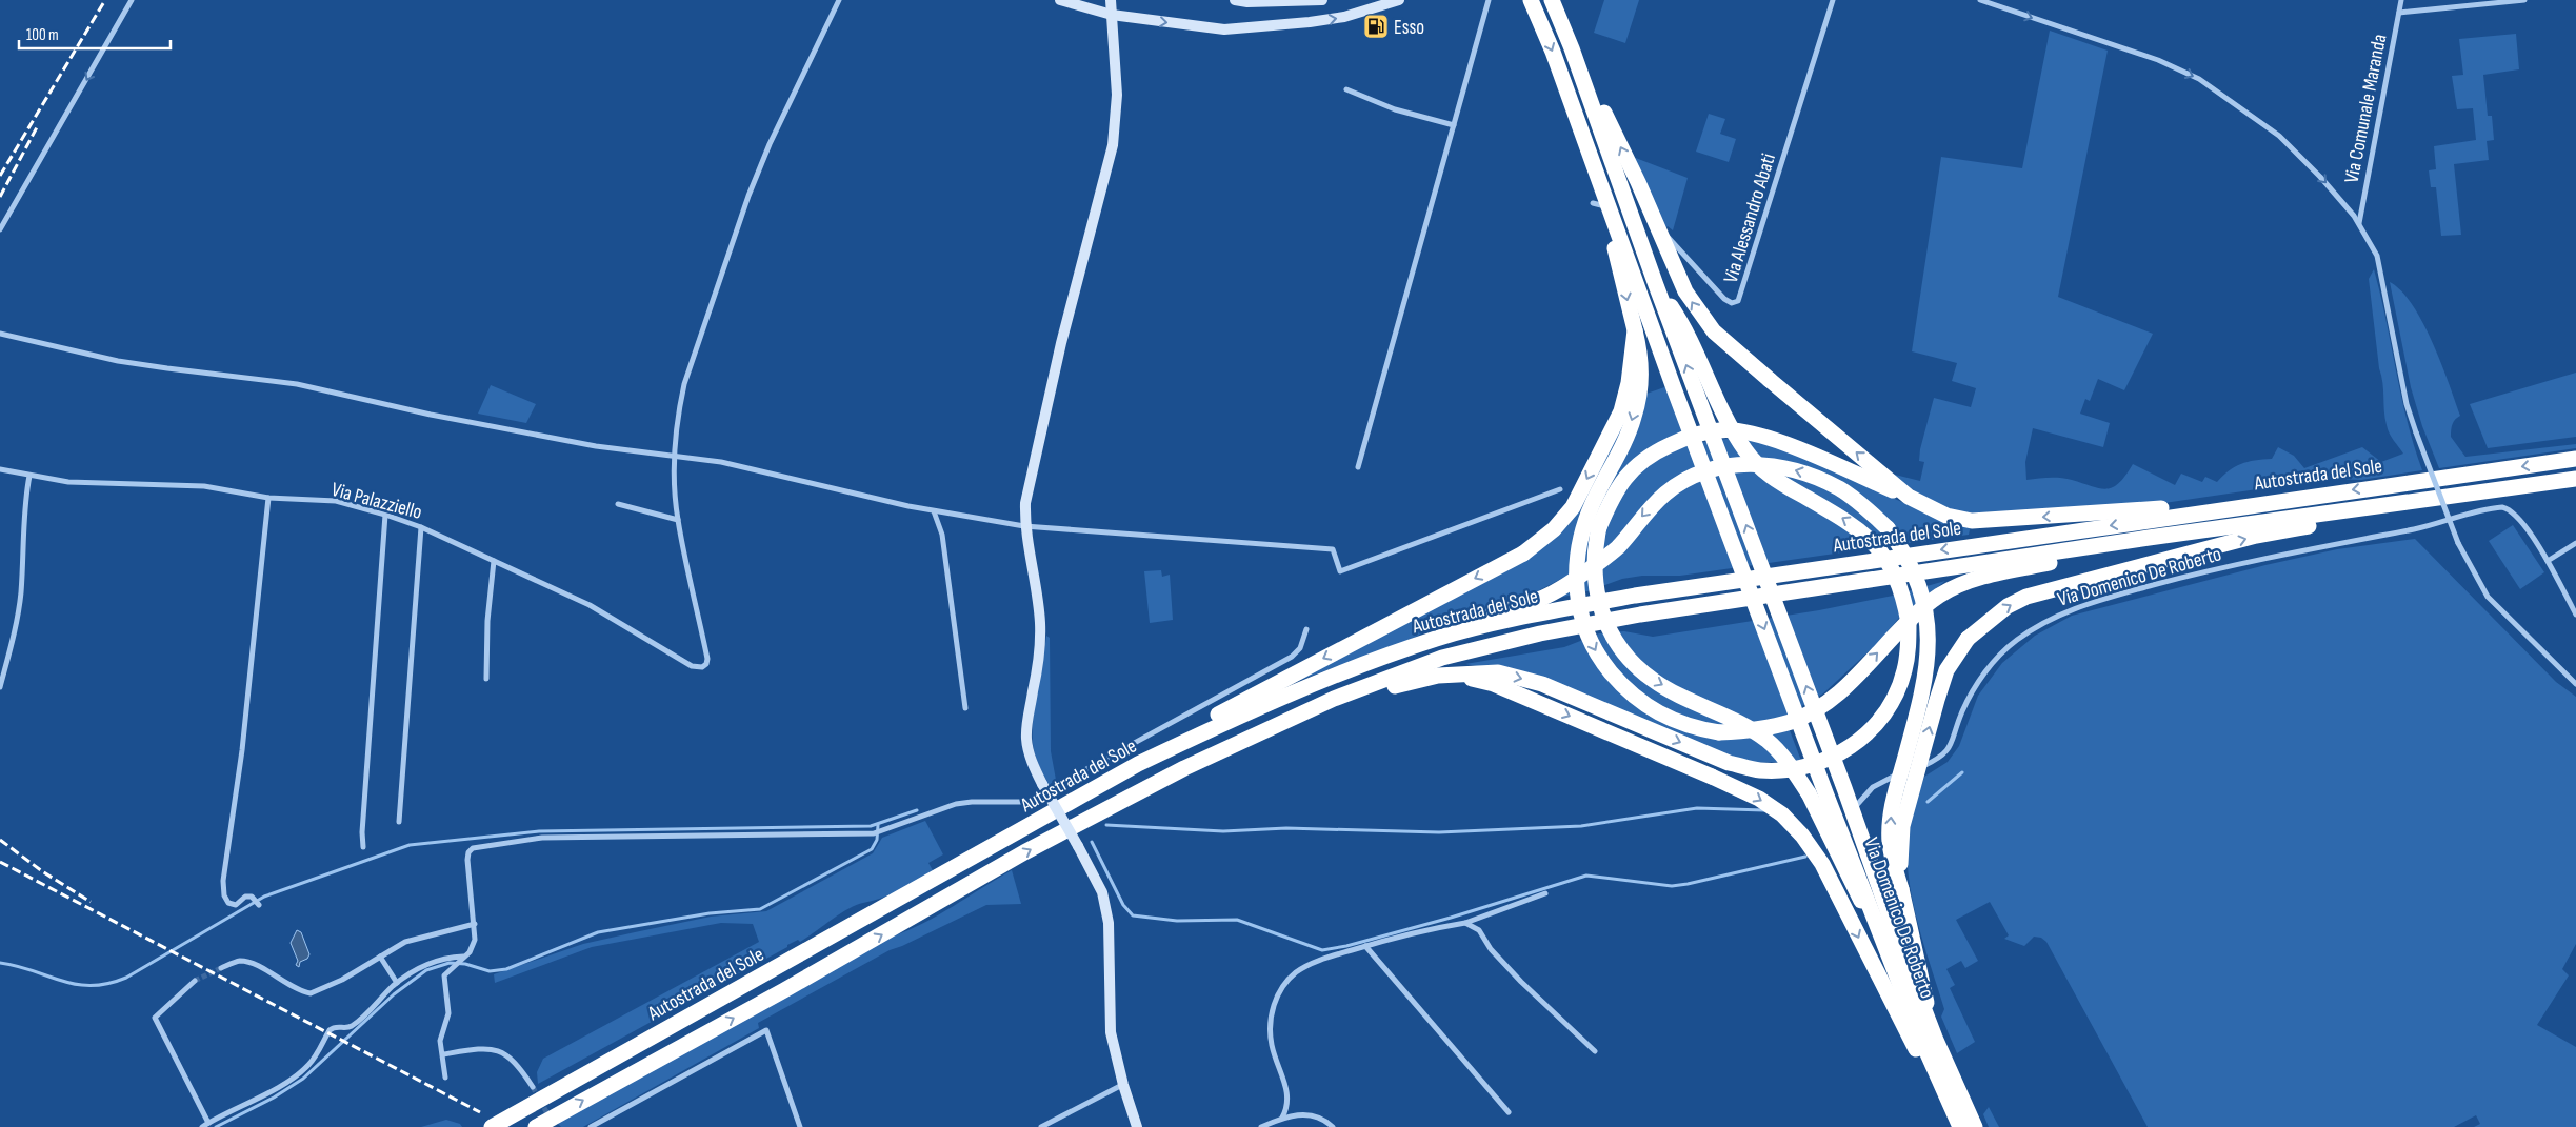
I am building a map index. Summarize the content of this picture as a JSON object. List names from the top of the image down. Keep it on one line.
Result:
{"streets":{"highway":["Autostrada del Sole"],"street":["Via Comunale Maranda","Via Alessandro Abati","Via Palazziello","Via Domenico De Roberto"]},"places":{"fuel station":["Esso"]},"scale_bar":"100 m"}
